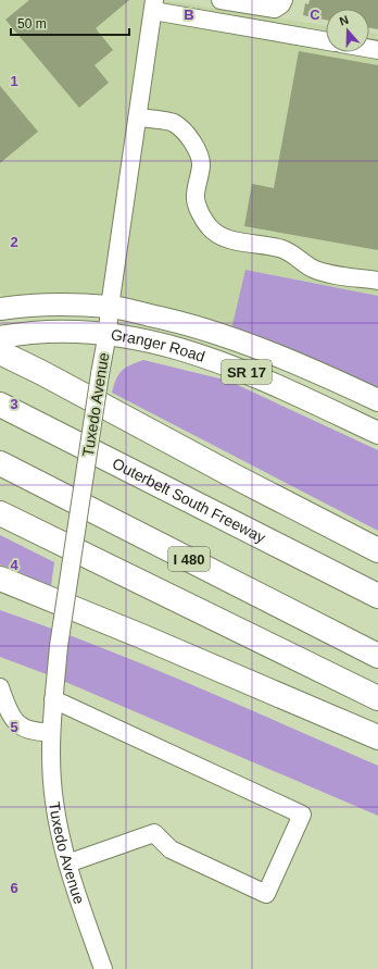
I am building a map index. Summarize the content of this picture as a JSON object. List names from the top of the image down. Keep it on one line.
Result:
{"streets":{"highway":["Outerbelt South Freeway","I 480"],"main road":["Granger Road","SR 17"],"street":["Tuxedo Avenue"]},"crossings":[["Granger Road","Tuxedo Avenue"]],"scale_bar":"50 m","north":"top","grid":{"columns":["B","C"],"rows":["1","2","3","4","5","6"]}}
